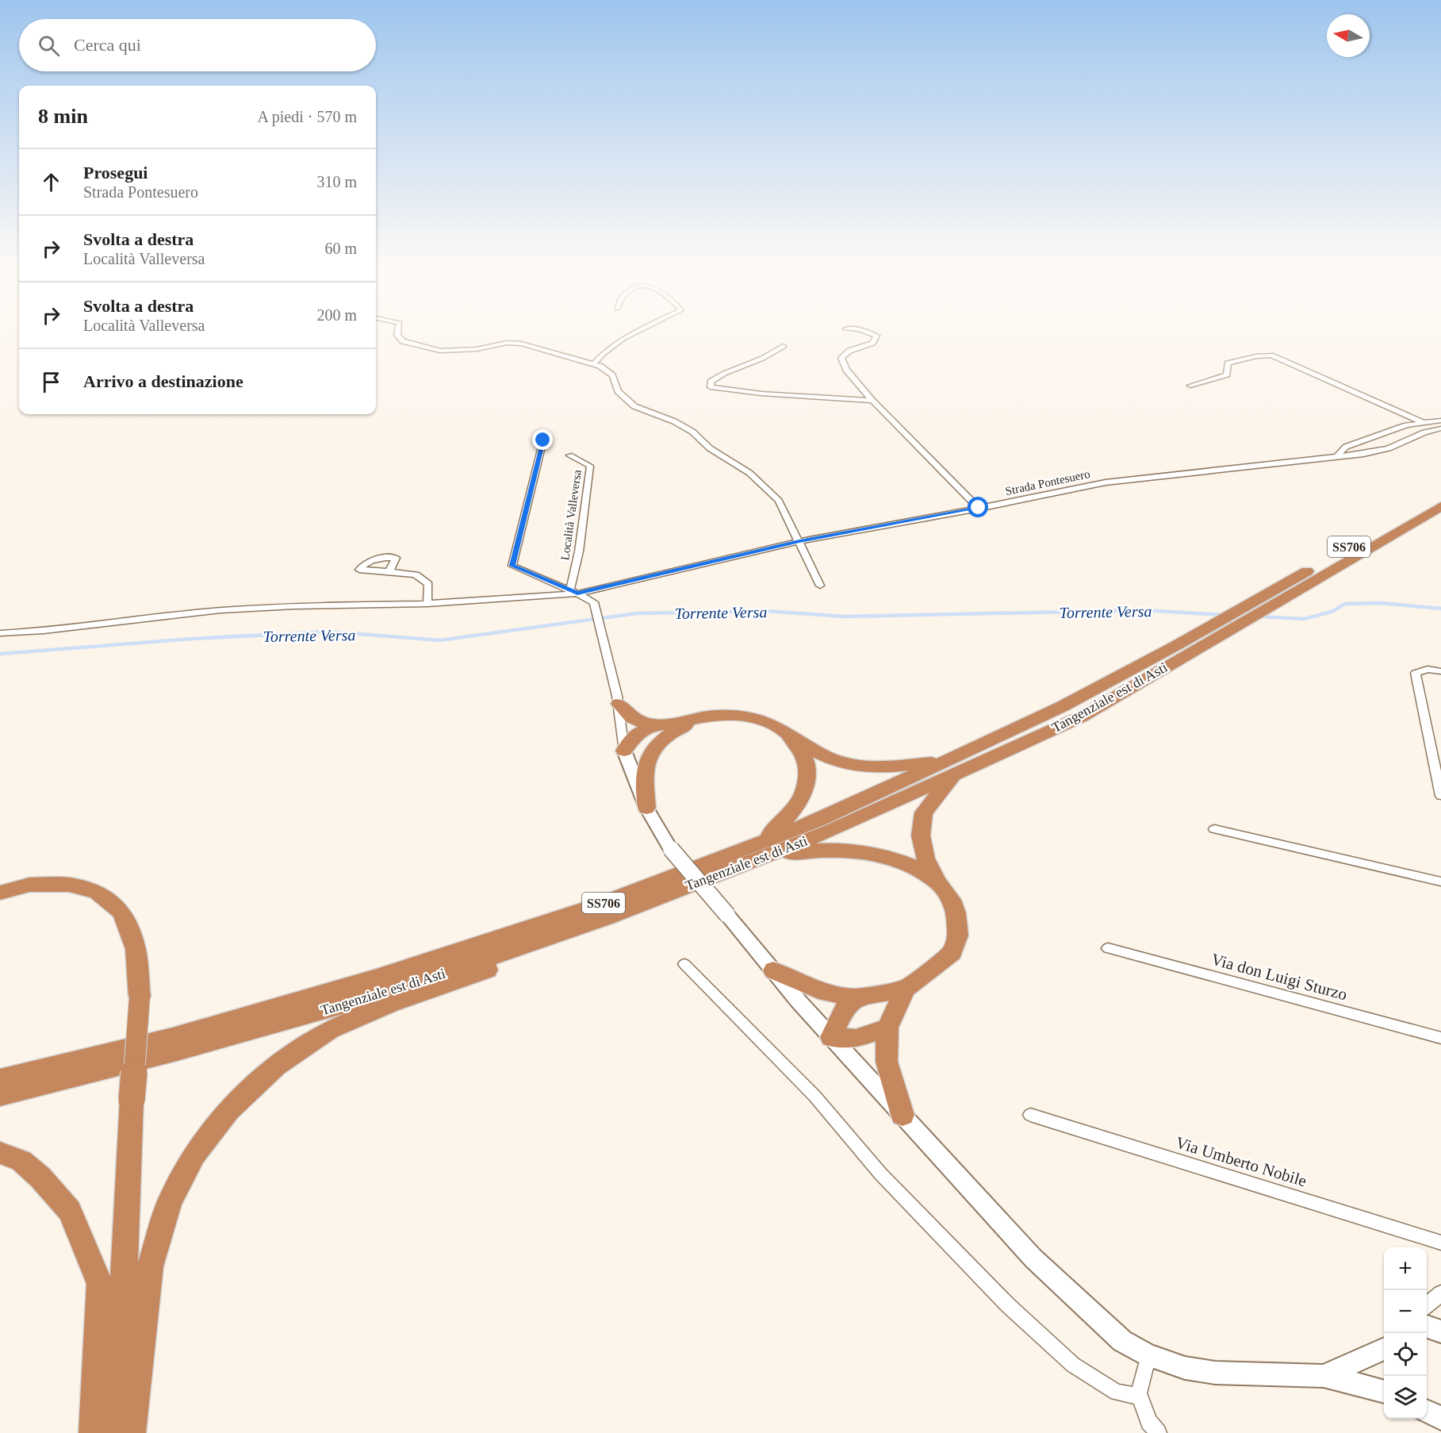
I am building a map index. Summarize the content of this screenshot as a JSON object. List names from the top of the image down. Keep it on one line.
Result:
{"streets":{"highway":["SS706","Tangenziale est di Asti"],"street":["Strada Pontesuero","Località Valleversa","Via don Luigi Sturzo","Via Umberto Nobile"]},"crossings":[["Strada Pontesuero","Località Valleversa"]],"water":["Torrente Versa"],"north":"left","page":{"search":"Cerca qui","heading":["8 min","A piedi · 570 m"],"list":[["Prosegui","Strada Pontesuero","310 m"],["Svolta a destra","Località Valleversa","60 m"],["Svolta a destra","Località Valleversa","200 m"],"Arrivo a destinazione"],"map_buttons":["+","−"]}}
